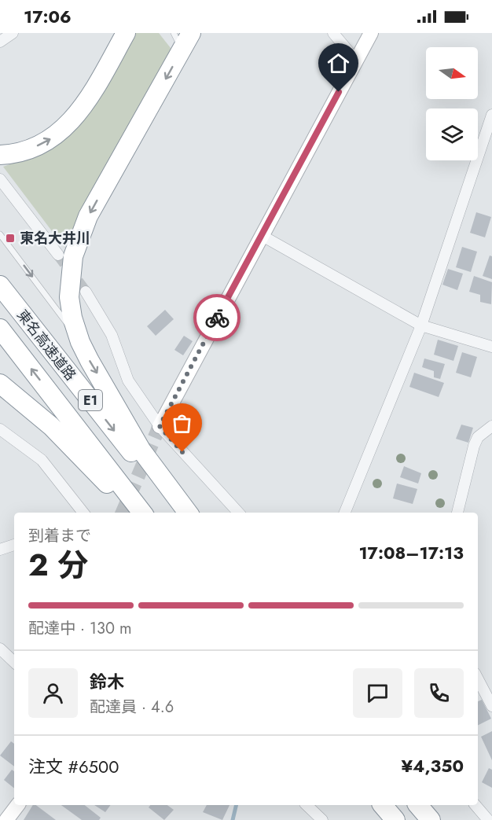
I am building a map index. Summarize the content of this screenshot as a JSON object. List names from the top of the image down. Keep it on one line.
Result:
{"streets":{"highway":["東名高速道路","E1"]},"places":{"transit":["東名大井川"]},"north":"right","page":{"status":"17:06","heading":["2 分","到着まで","17:08–17:13"],"panel":["鈴木","配達員 · 4.6","注文 #6500","¥4,350"],"bar":"配達中 · 130 m"}}
